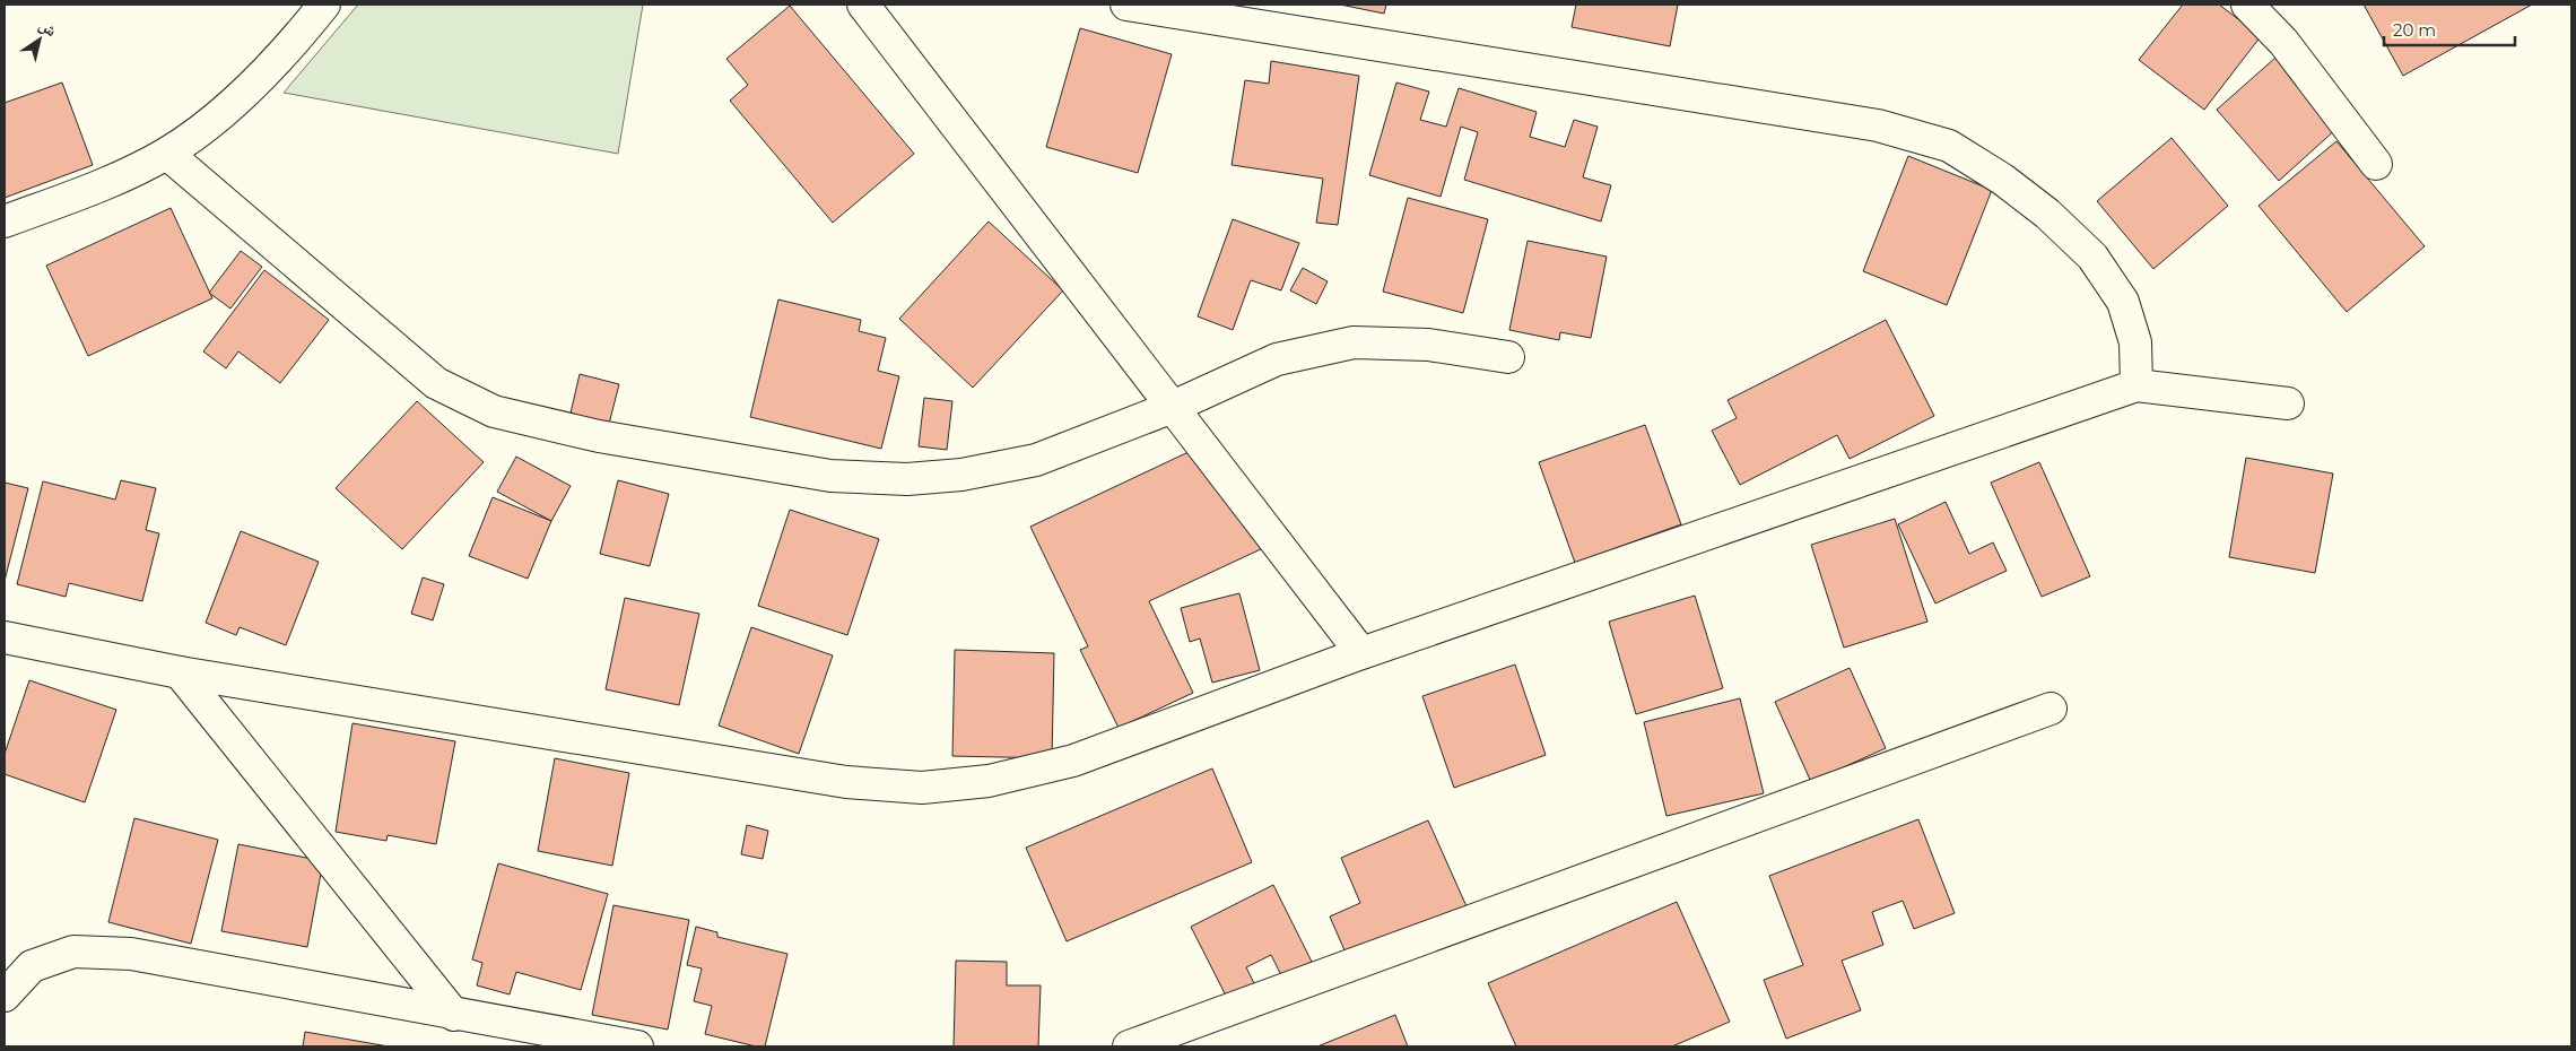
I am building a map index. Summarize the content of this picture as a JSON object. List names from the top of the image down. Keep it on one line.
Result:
{"scale_bar":"20 m","north":"top right"}
